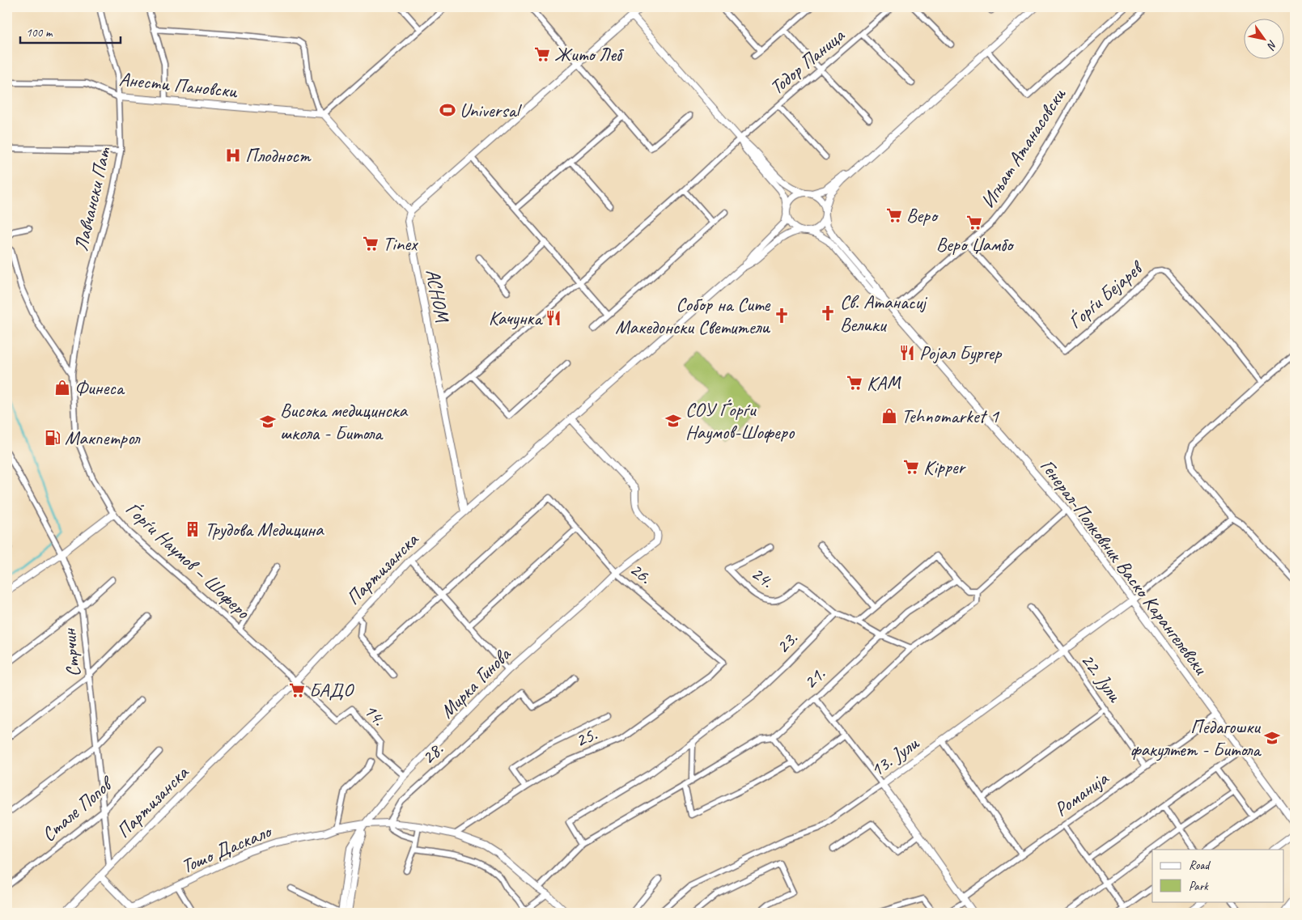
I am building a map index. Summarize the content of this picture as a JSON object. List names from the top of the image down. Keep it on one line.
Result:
{"streets":{"street":["Тодор Паница","Анести Пановски","Игњат Атанасовски","Лавчански Пат","АСНОМ","Ѓорѓи Бејарев","Ѓорѓи Наумов – Шоферо","Генерал-Полковник Васко Карангелевски","Партизанска","26.","24.","23.","Стрчин","22. Јули","21.","Мирка Гинова","14.","25.","28.","13. Јули","Романија","Стале Попов","Тошо Даскало"]},"crossings":[["Тодор Паница","АСНОМ"],["Тодор Паница","Генерал-Полковник Васко Карангелевски"],["Анести Пановски","Лавчански Пат"],["Игњат Атанасовски","Ѓорѓи Бејарев"],["Игњат Атанасовски","Генерал-Полковник Васко Карангелевски"],["Лавчански Пат","Ѓорѓи Наумов – Шоферо"],["АСНОМ","Партизанска"],["Ѓорѓи Наумов – Шоферо","Партизанска"],["Ѓорѓи Наумов – Шоферо","14."],["Генерал-Полковник Васко Карангелевски","Партизанска"],["Генерал-Полковник Васко Карангелевски","13. Јули"],["Генерал-Полковник Васко Карангелевски","Романија"],["Партизанска","Стрчин"],["Партизанска","Мирка Гинова"],["Партизанска","14."],["26.","Мирка Гинова"],["26.","25."],["24.","23."],["23.","21."],["Стрчин","Стале Попов"],["22. Јули","13. Јули"],["22. Јули","Романија"],["21.","Тошо Даскало"],["Мирка Гинова","14."],["Мирка Гинова","Тошо Даскало"],["25.","Тошо Даскало"],["28.","Тошо Даскало"]],"places":{"supermarket":["Жито Леб","Веро","Веро Џамбо","Tinex","KAM","Kipper","БАДО"],"sports":["Universal"],"hospital":["Плодност"],"church":["Св. Атанасиј Велики","Собор на Сите Македонски Светители"],"restaurant":["Качунка","Ројал Бургер"],"shop":["Финеса","Tehnomarket 1"],"school or university":["СОУ Ѓорѓи Наумов-Шоферо","Висока медицинска школа - Битола","Педагошки факултет - Битола"],"fuel station":["Макпетрол"],"building":["Трудова Медицина"]},"legend":["Road","Park"],"scale_bar":"100 m","north":"bottom right"}
